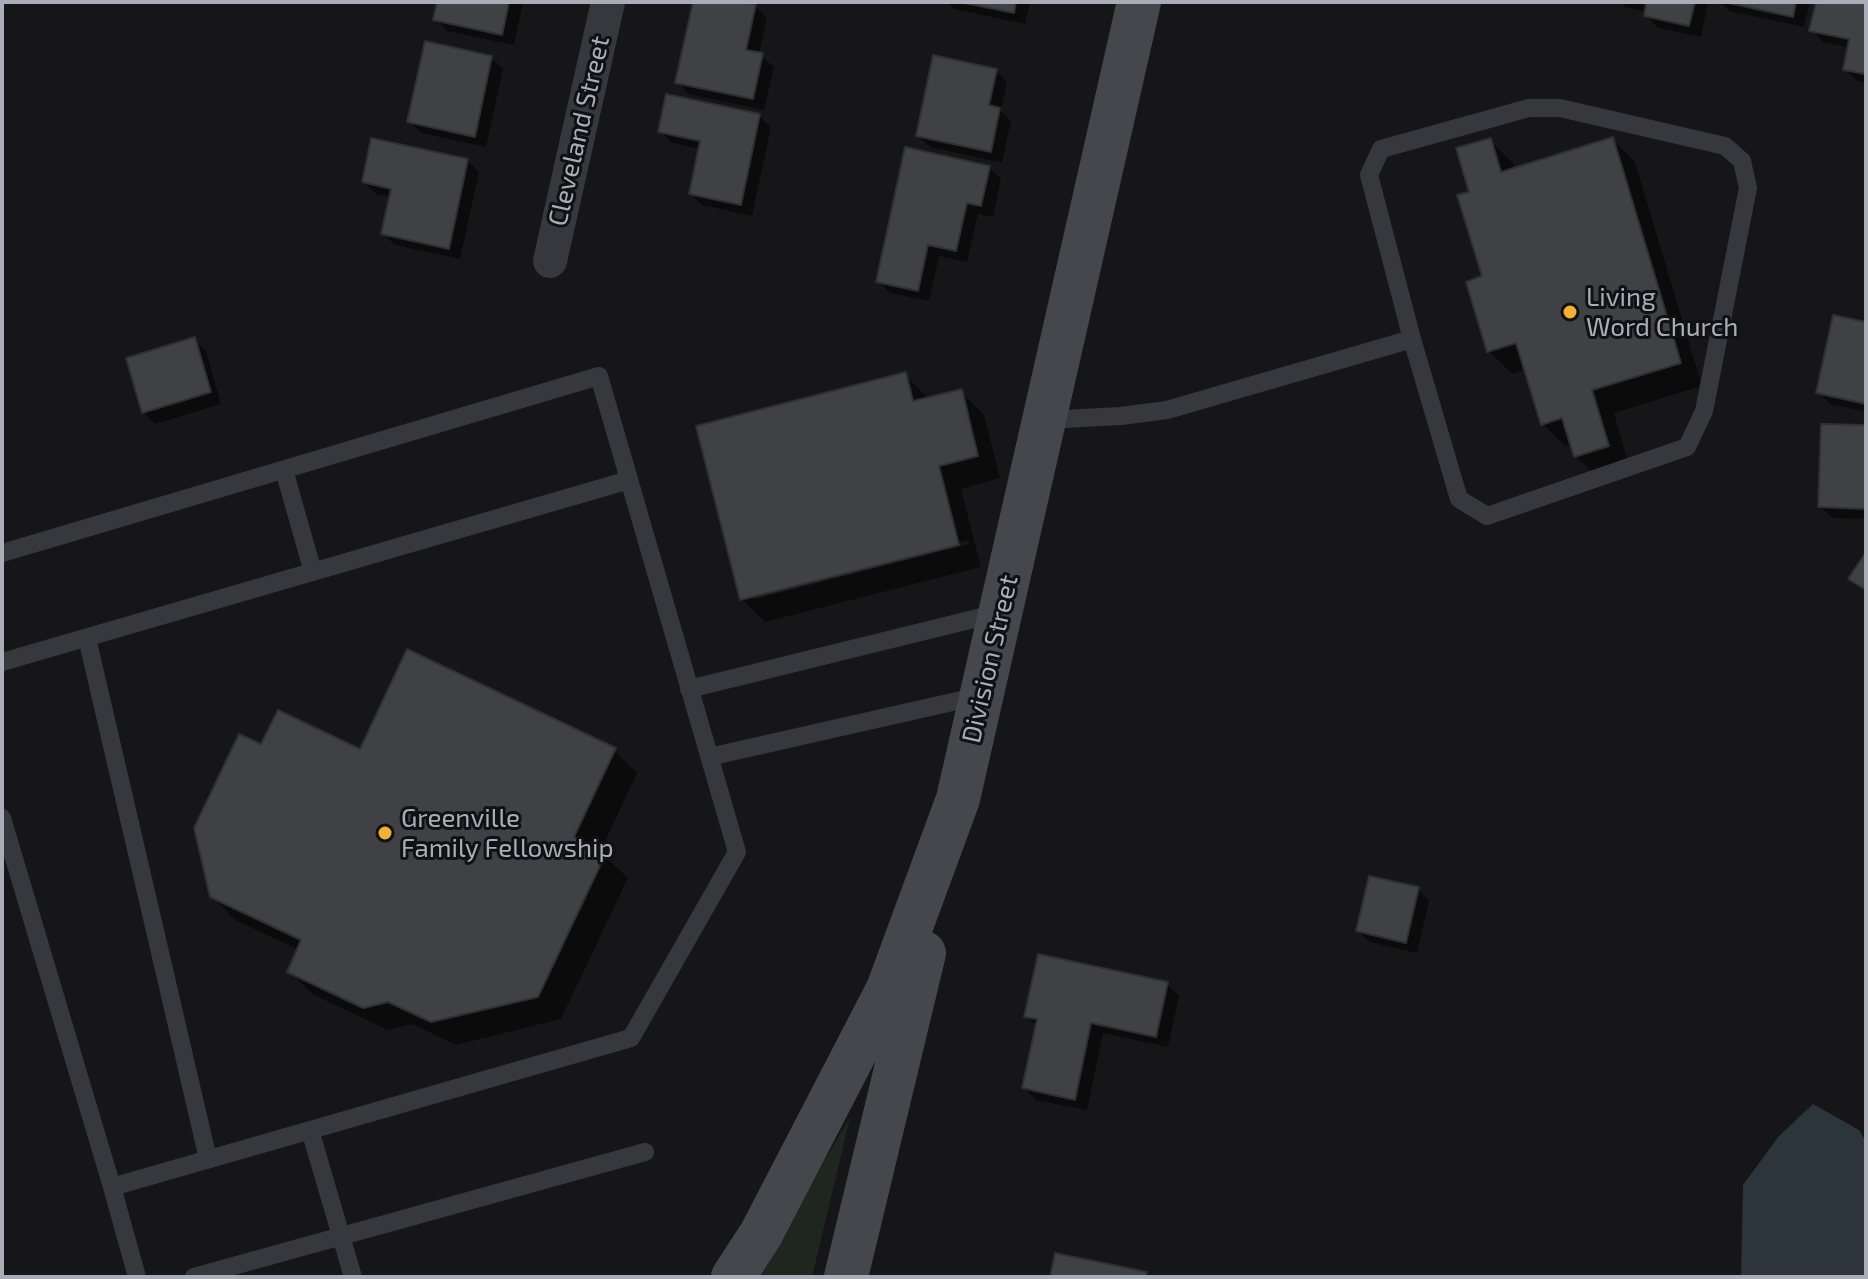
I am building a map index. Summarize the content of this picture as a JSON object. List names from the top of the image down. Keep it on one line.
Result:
{"streets":{"street":["Cleveland Street","Division Street"]},"places":["Living Word Church","Greenville Family Fellowship"]}
